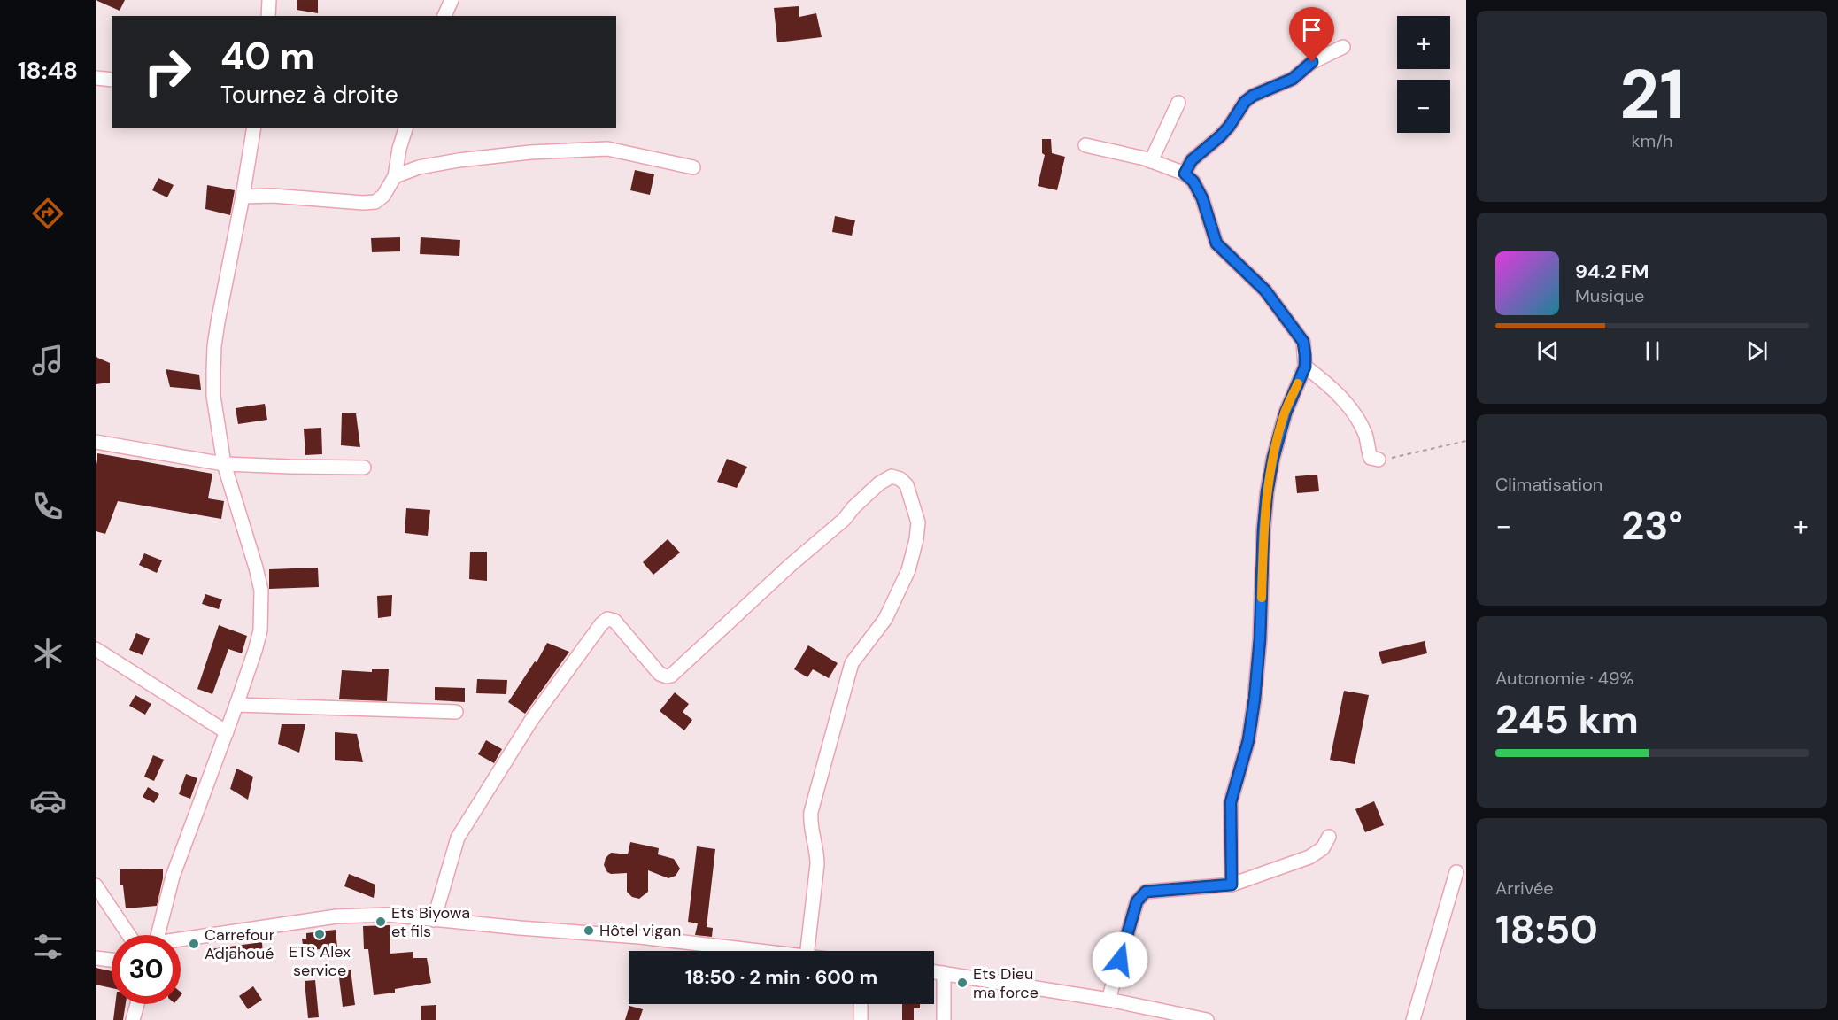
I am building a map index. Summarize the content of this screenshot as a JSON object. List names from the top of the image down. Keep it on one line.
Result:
{"places":["Ets Biyowa et fils","Hôtel vigan","ETS Alex service","Carrefour Adjahoué","Ets Dieu ma force"],"page":{"tabs":"18:48","tile":[["21","km/h"],"Climatisation",["Autonomie · 49%","245 km"],["Arrivée","18:50"]],"map_buttons":["+","−"],"turn":["40 m","Tournez à droite"],"song":["94.2 FM","Musique"],"heat":["−","23°","+"],"limit":"30","trip":"18:50 · 2 min · 600 m"}}
